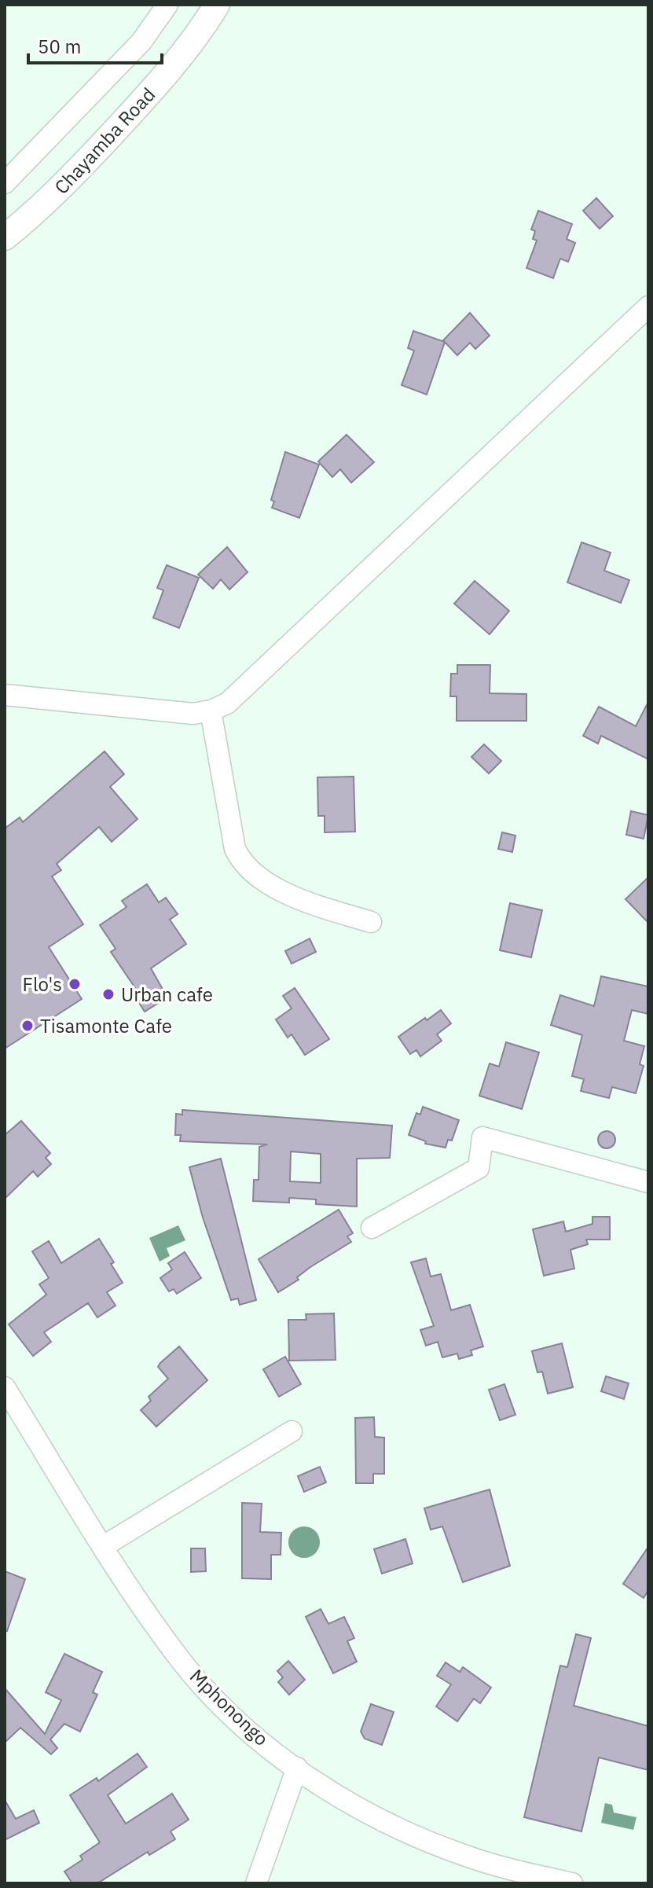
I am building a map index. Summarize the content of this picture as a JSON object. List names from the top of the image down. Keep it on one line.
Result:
{"streets":{"main road":["Chayamba Road"],"street":["Mphonongo"]},"places":["Flo's","Urban cafe","Tisamonte Cafe"],"scale_bar":"50 m"}
